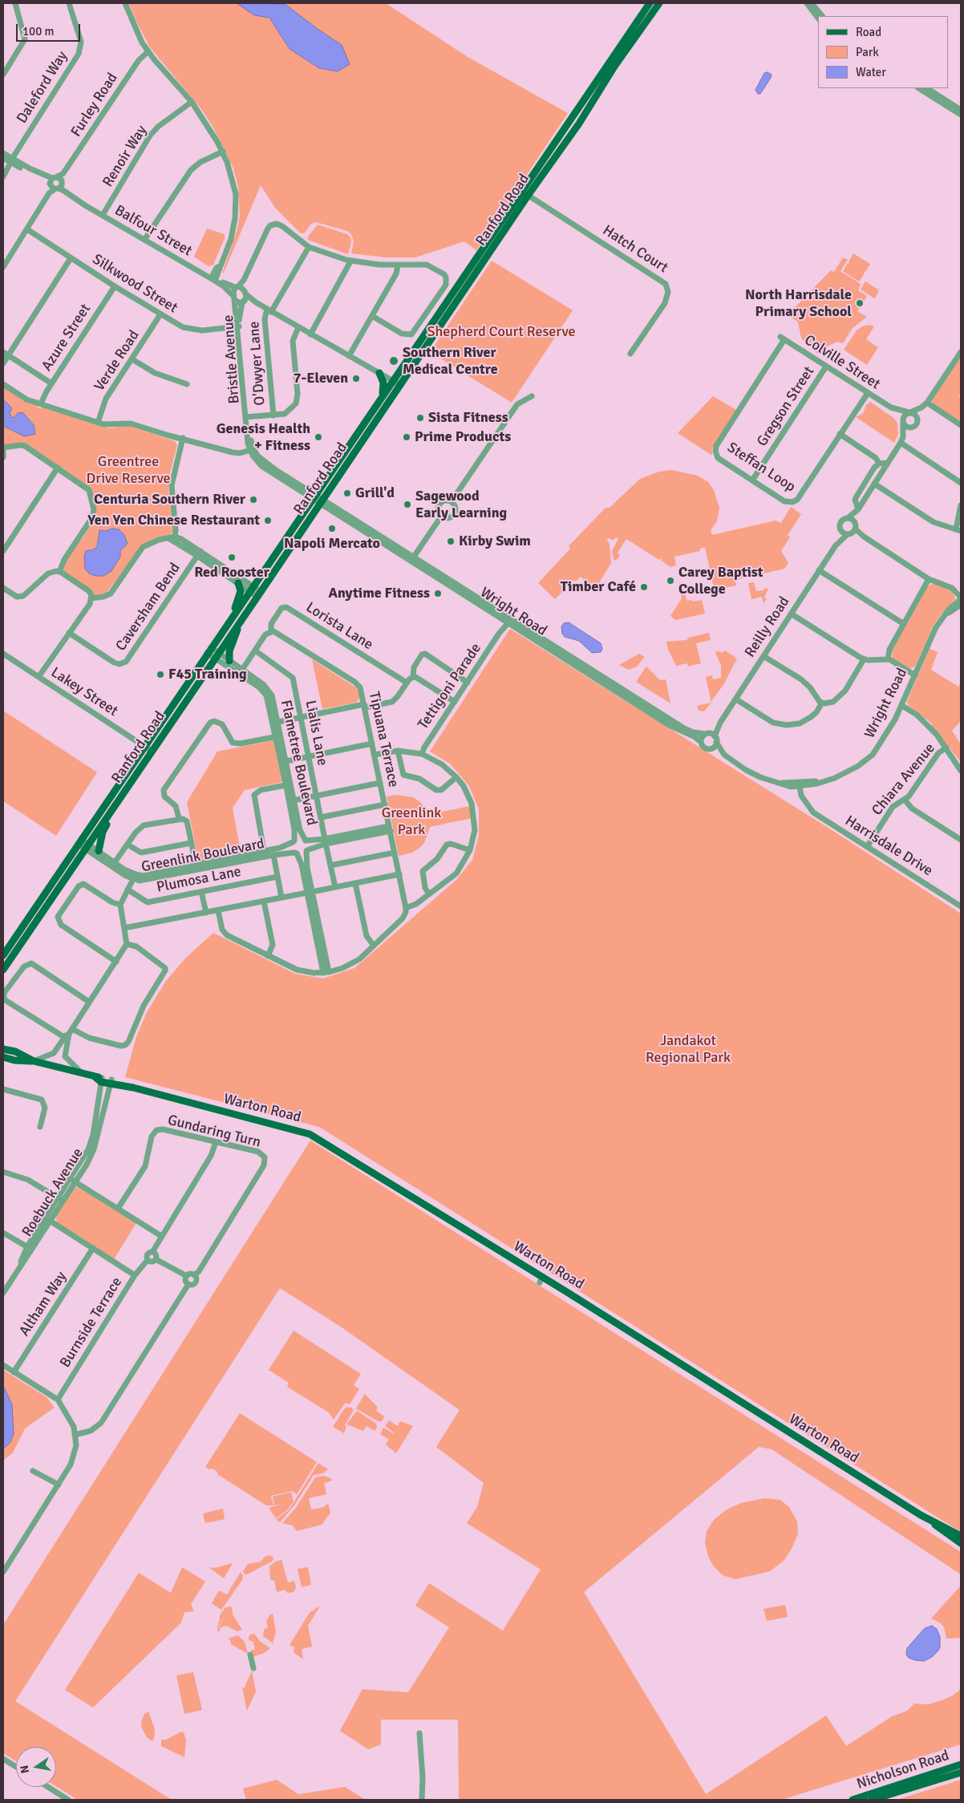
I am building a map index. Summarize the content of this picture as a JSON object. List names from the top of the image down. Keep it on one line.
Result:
{"streets":{"main road":["Ranford Road","Warton Road","Nicholson Road"],"street":["Daleford Way","Furley Road","Renoir Way","Balfour Street","Hatch Court","Silkwood Street","Azure Street","Bristle Avenue","Verde Road","Colville Street","O'Dwyer Lane","Gregson Street","Steffan Loop","Caversham Bend","Wright Road","Lorista Lane","Reilly Road","Tettigoni Parade","Lakey Street","Lialis Lane","Tipuana Terrace","Flametree Boulevard","Chiara Avenue","Harrisdale Drive","Greenlink Boulevard","Plumosa Lane","Gundaring Turn","Roebuck Avenue","Altham Way","Burnside Terrace"]},"crossings":[["Daleford Way","Balfour Street"],["Furley Road","Balfour Street"],["Furley Road","Silkwood Street"],["Renoir Way","Balfour Street"],["Ranford Road","Balfour Street"],["Ranford Road","Hatch Court"],["Ranford Road","Wright Road"],["Ranford Road","Lakey Street"],["Ranford Road","Flametree Boulevard"],["Ranford Road","Greenlink Boulevard"],["Balfour Street","Bristle Avenue"],["Balfour Street","O'Dwyer Lane"],["Silkwood Street","Azure Street"],["Silkwood Street","Bristle Avenue"],["Silkwood Street","Verde Road"],["Colville Street","Gregson Street"],["Colville Street","Steffan Loop"],["Gregson Street","Steffan Loop"],["Wright Road","Reilly Road"],["Wright Road","Tettigoni Parade"],["Wright Road","Harrisdale Drive"],["Lorista Lane","Tipuana Terrace"],["Lialis Lane","Greenlink Boulevard"],["Tipuana Terrace","Greenlink Boulevard"],["Flametree Boulevard","Greenlink Boulevard"],["Chiara Avenue","Harrisdale Drive"],["Warton Road","Roebuck Avenue"],["Gundaring Turn","Burnside Terrace"]],"parks":["Shepherd Court Reserve","Greentree Drive Reserve","Greenlink Park","Jandakot Regional Park"],"places":["North Harrisdale Primary School","Southern River Medical Centre","7-Eleven","Sista Fitness","Genesis Health + Fitness","Prime Products","Grill'd","Centuria Southern River","Sagewood Early Learning","Yen Yen Chinese Restaurant","Napoli Mercato","Kirby Swim","Red Rooster","Carey Baptist College","Timber Café","Anytime Fitness","F45 Training"],"legend":["Road","Park","Water"],"scale_bar":"100 m","north":"left"}
